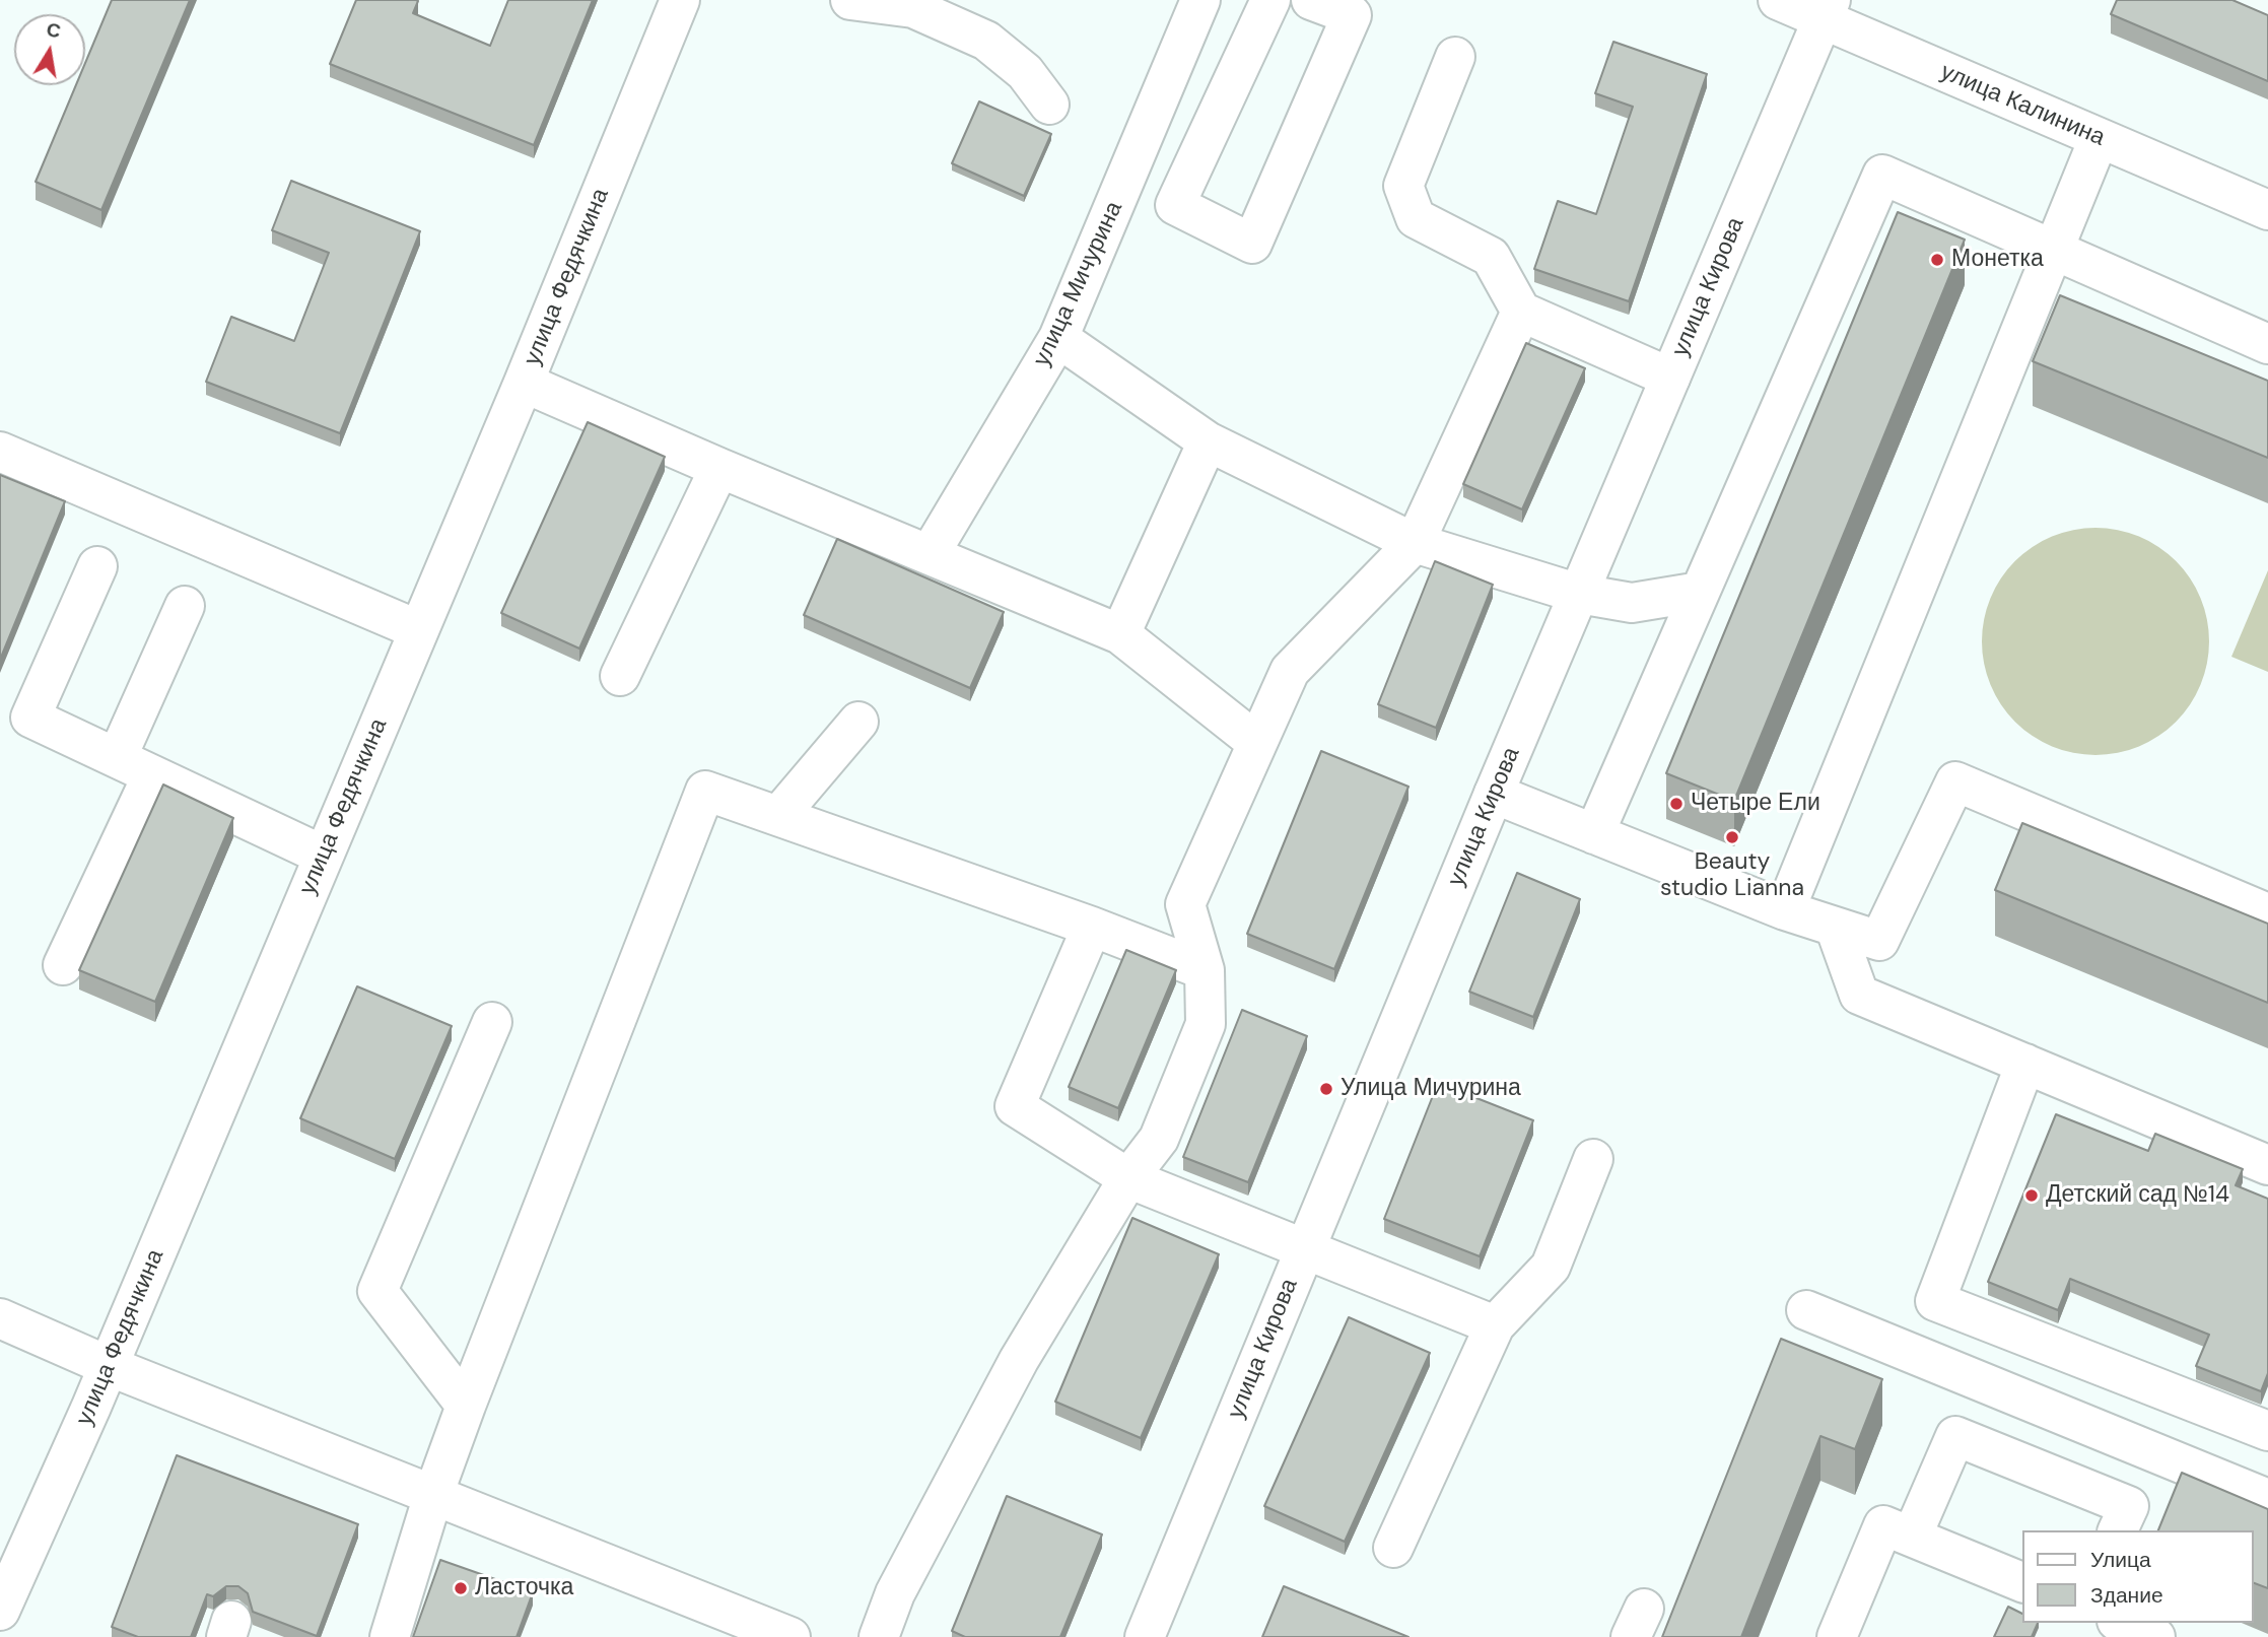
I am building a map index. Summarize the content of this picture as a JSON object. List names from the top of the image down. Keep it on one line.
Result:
{"streets":{"street":["улица Калинина","улица Федячкина","улица Мичурина","улица Кирова"]},"crossings":[["улица Калинина","улица Кирова"]],"places":["Монетка","Четыре Ели","Beauty studio Lianna","Улица Мичурина","Детский сад №14","Ласточка"],"legend":["Улица","Здание"],"north":"top"}
